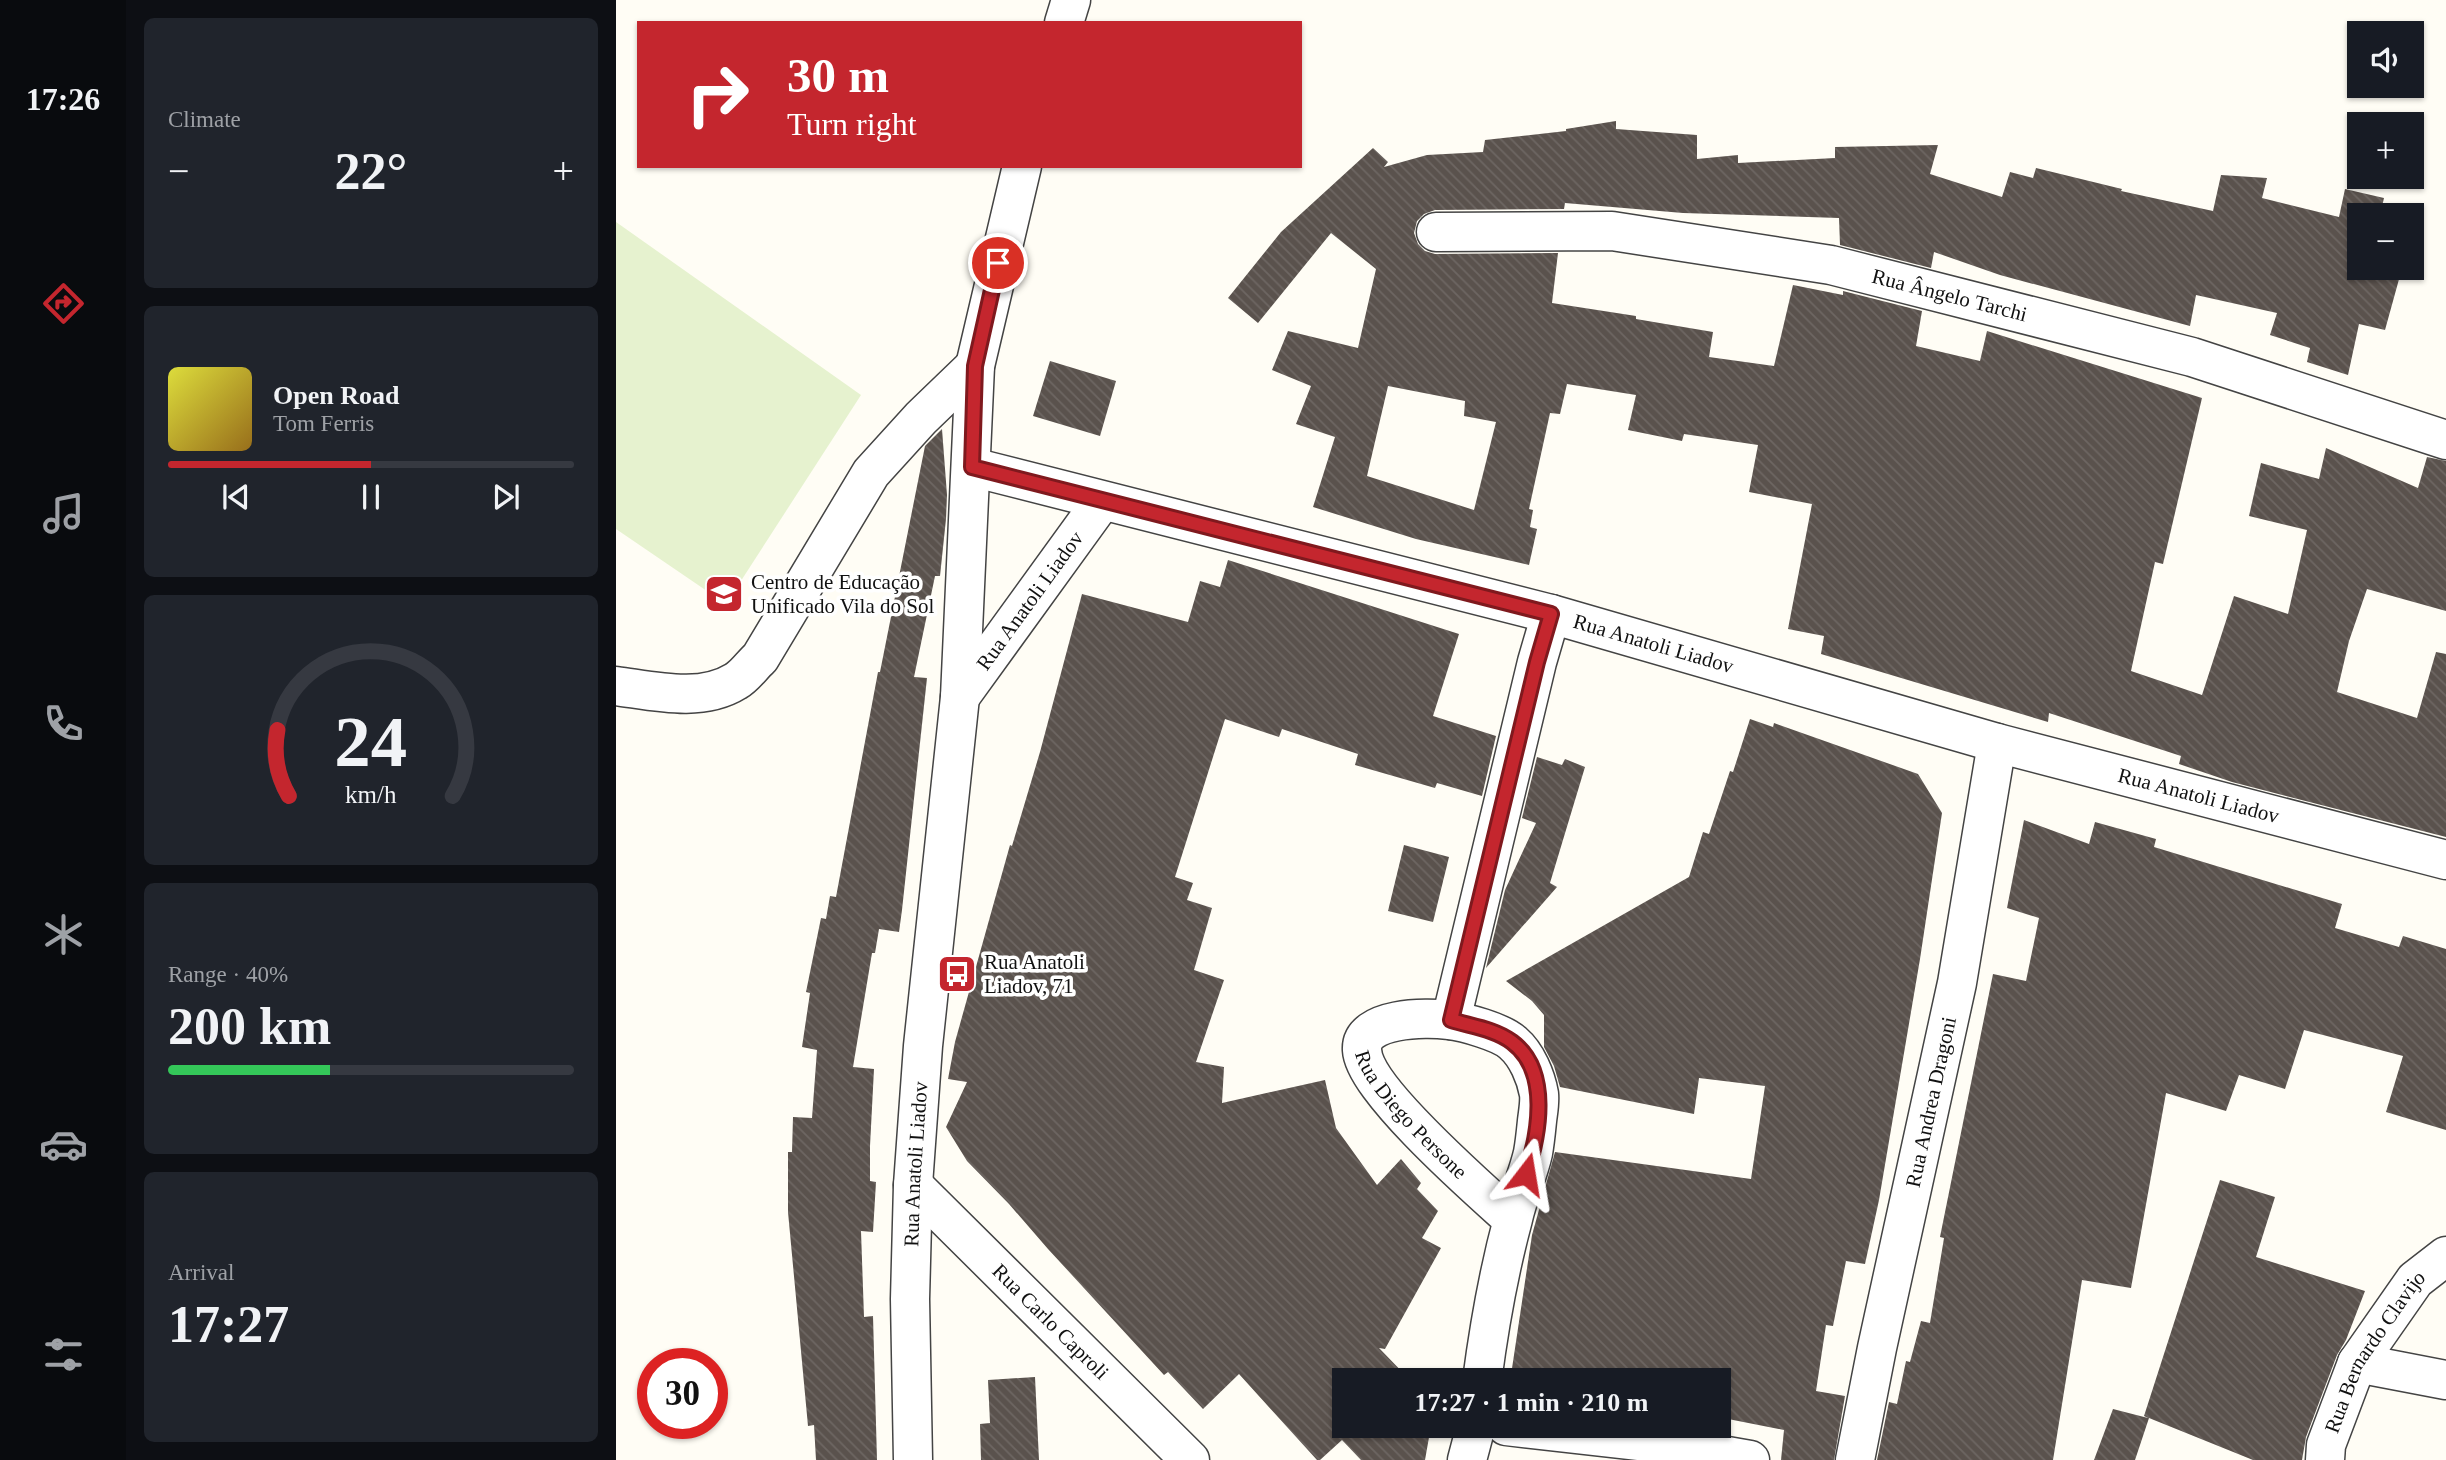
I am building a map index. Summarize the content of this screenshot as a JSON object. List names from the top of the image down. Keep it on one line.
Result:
{"streets":{"street":["Rua Ângelo Tarchi","Rua Anatoli Liadov","Rua Andrea Dragoni","Rua Diego Persone","Rua Carlo Caproli","Rua Bernardo Clavijo"]},"crossings":[["Rua Anatoli Liadov","Rua Andrea Dragoni"],["Rua Anatoli Liadov","Rua Carlo Caproli"]],"places":{"school or university":["Centro de Educação Unificado Vila do Sol"],"bus stop":["Rua Anatoli Liadov, 71"]},"page":{"tabs":"17:26","tile":["Climate",["Range · 40%","200 km"],["Arrival","17:27"]],"map_buttons":["+","−"],"turn":["30 m","Turn right"],"heat":["−","22°","+"],"song":["Open Road","Tom Ferris"],"limit":"30","trip":"17:27 · 1 min · 210 m","gauge":["24","km/h"]}}
